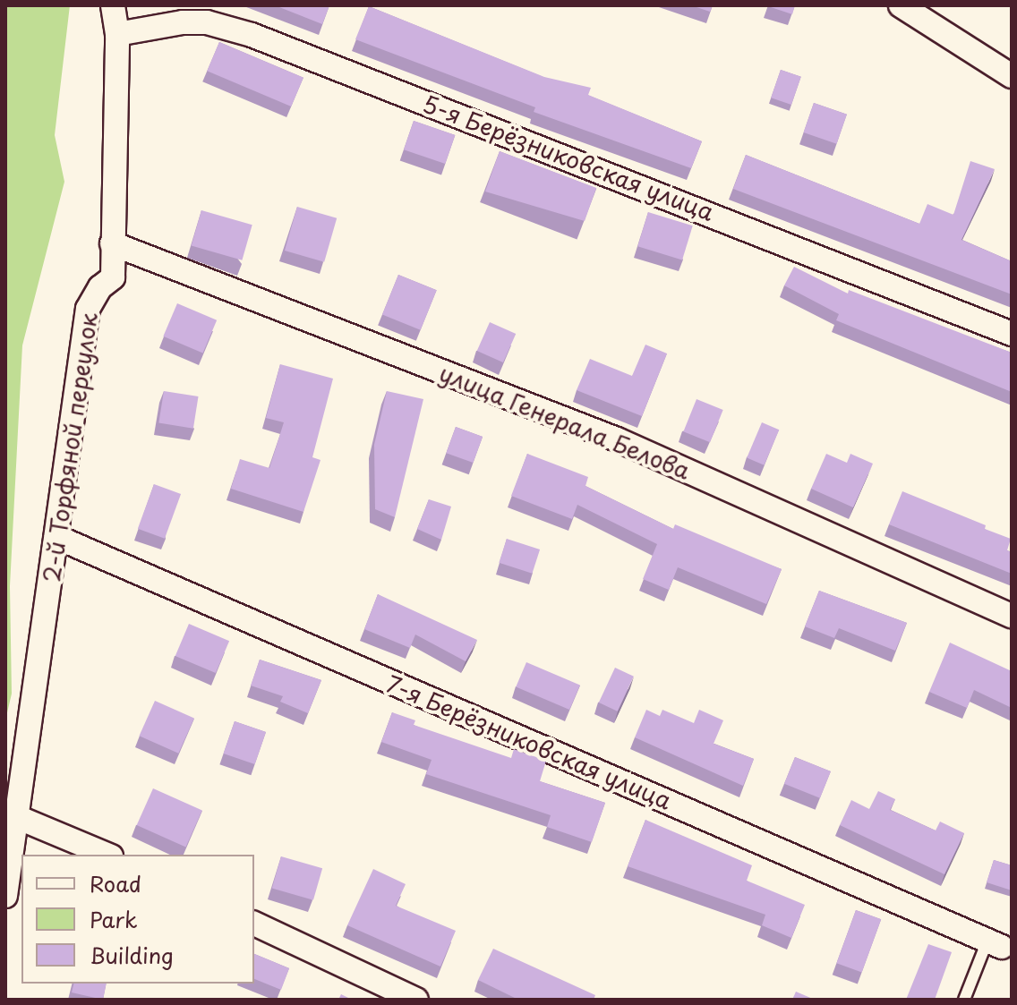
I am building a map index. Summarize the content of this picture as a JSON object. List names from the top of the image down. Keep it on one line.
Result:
{"streets":{"street":["5-я Берёзниковская улица","улица Генерала Белова","2-й Торфяной переулок","7-я Берёзниковская улица"]},"crossings":[["5-я Берёзниковская улица","2-й Торфяной переулок"],["улица Генерала Белова","2-й Торфяной переулок"],["2-й Торфяной переулок","7-я Берёзниковская улица"]],"legend":["Road","Park","Building"]}
